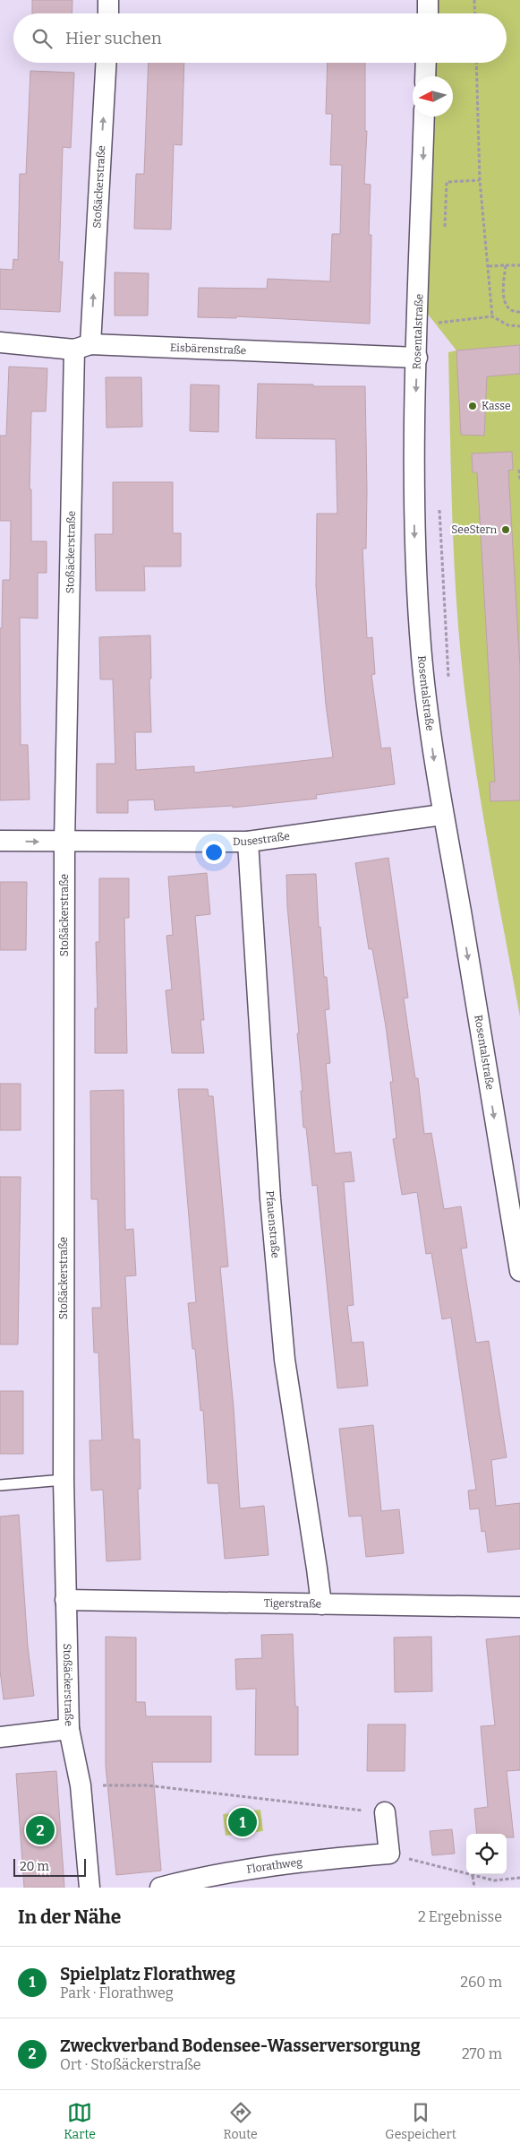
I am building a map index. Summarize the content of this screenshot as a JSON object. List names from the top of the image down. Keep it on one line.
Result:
{"streets":{"street":["Stoßäckerstraße","Rosentalstraße","Eisbärenstraße","Dusestraße","Pfauenstraße","Tigerstraße","Florathweg"]},"crossings":[["Stoßäckerstraße","Eisbärenstraße"],["Stoßäckerstraße","Dusestraße"],["Stoßäckerstraße","Tigerstraße"],["Rosentalstraße","Eisbärenstraße"],["Rosentalstraße","Dusestraße"],["Dusestraße","Pfauenstraße"],["Pfauenstraße","Tigerstraße"]],"one_way":["Rosentalstraße"],"places":["Kasse","SeeStern"],"scale_bar":"20 m","north":"left","page":{"search":"Hier suchen","pins":["1","2"],"scale":"20 m","heading":["In der Nähe","2 Ergebnisse"],"list":[{"mark":"1","name":"Spielplatz Florathweg","note":"Park · Florathweg","value":"260 m"},{"mark":"2","name":"Zweckverband Bodensee-Wasserversorgung","note":"Ort · Stoßäckerstraße","value":"270 m"}],"nav":["Karte","Route","Gespeichert"]}}
